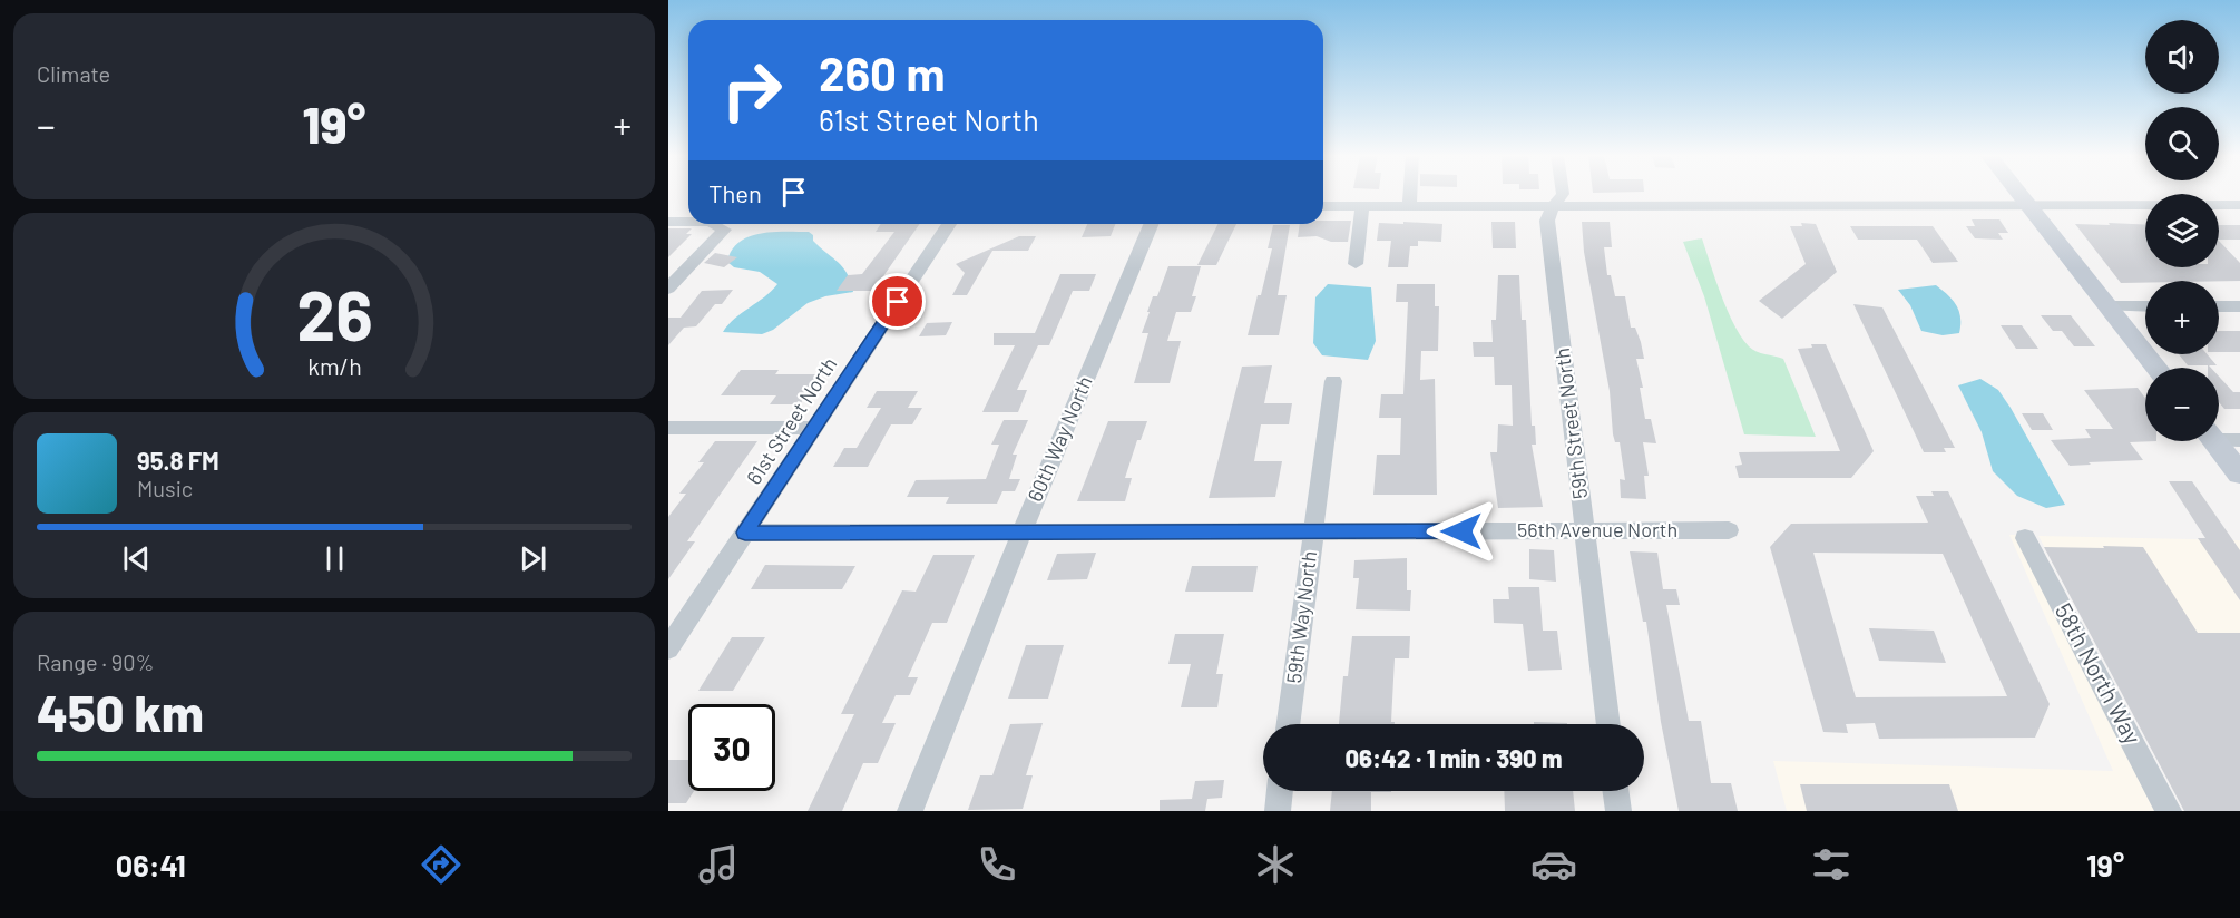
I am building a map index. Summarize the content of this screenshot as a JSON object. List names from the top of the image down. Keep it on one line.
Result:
{"streets":{"street":["61st Street North","59th Street North","60th Way North","56th Avenue North","59th Way North","58th North Way"]},"crossings":[["61st Street North","56th Avenue North"],["59th Street North","56th Avenue North"],["60th Way North","56th Avenue North"],["56th Avenue North","59th Way North"]],"page":{"tile":["Climate",["Range · 90%","450 km"]],"map_buttons":["+","−"],"turn":["260 m","61st Street North"],"heat":["−","19°","+"],"then":"Then","song":["95.8 FM","Music"],"limit":"30","trip":"06:42 · 1 min · 390 m","tabs":["06:41","19°"],"gauge":["26","km/h"]}}
